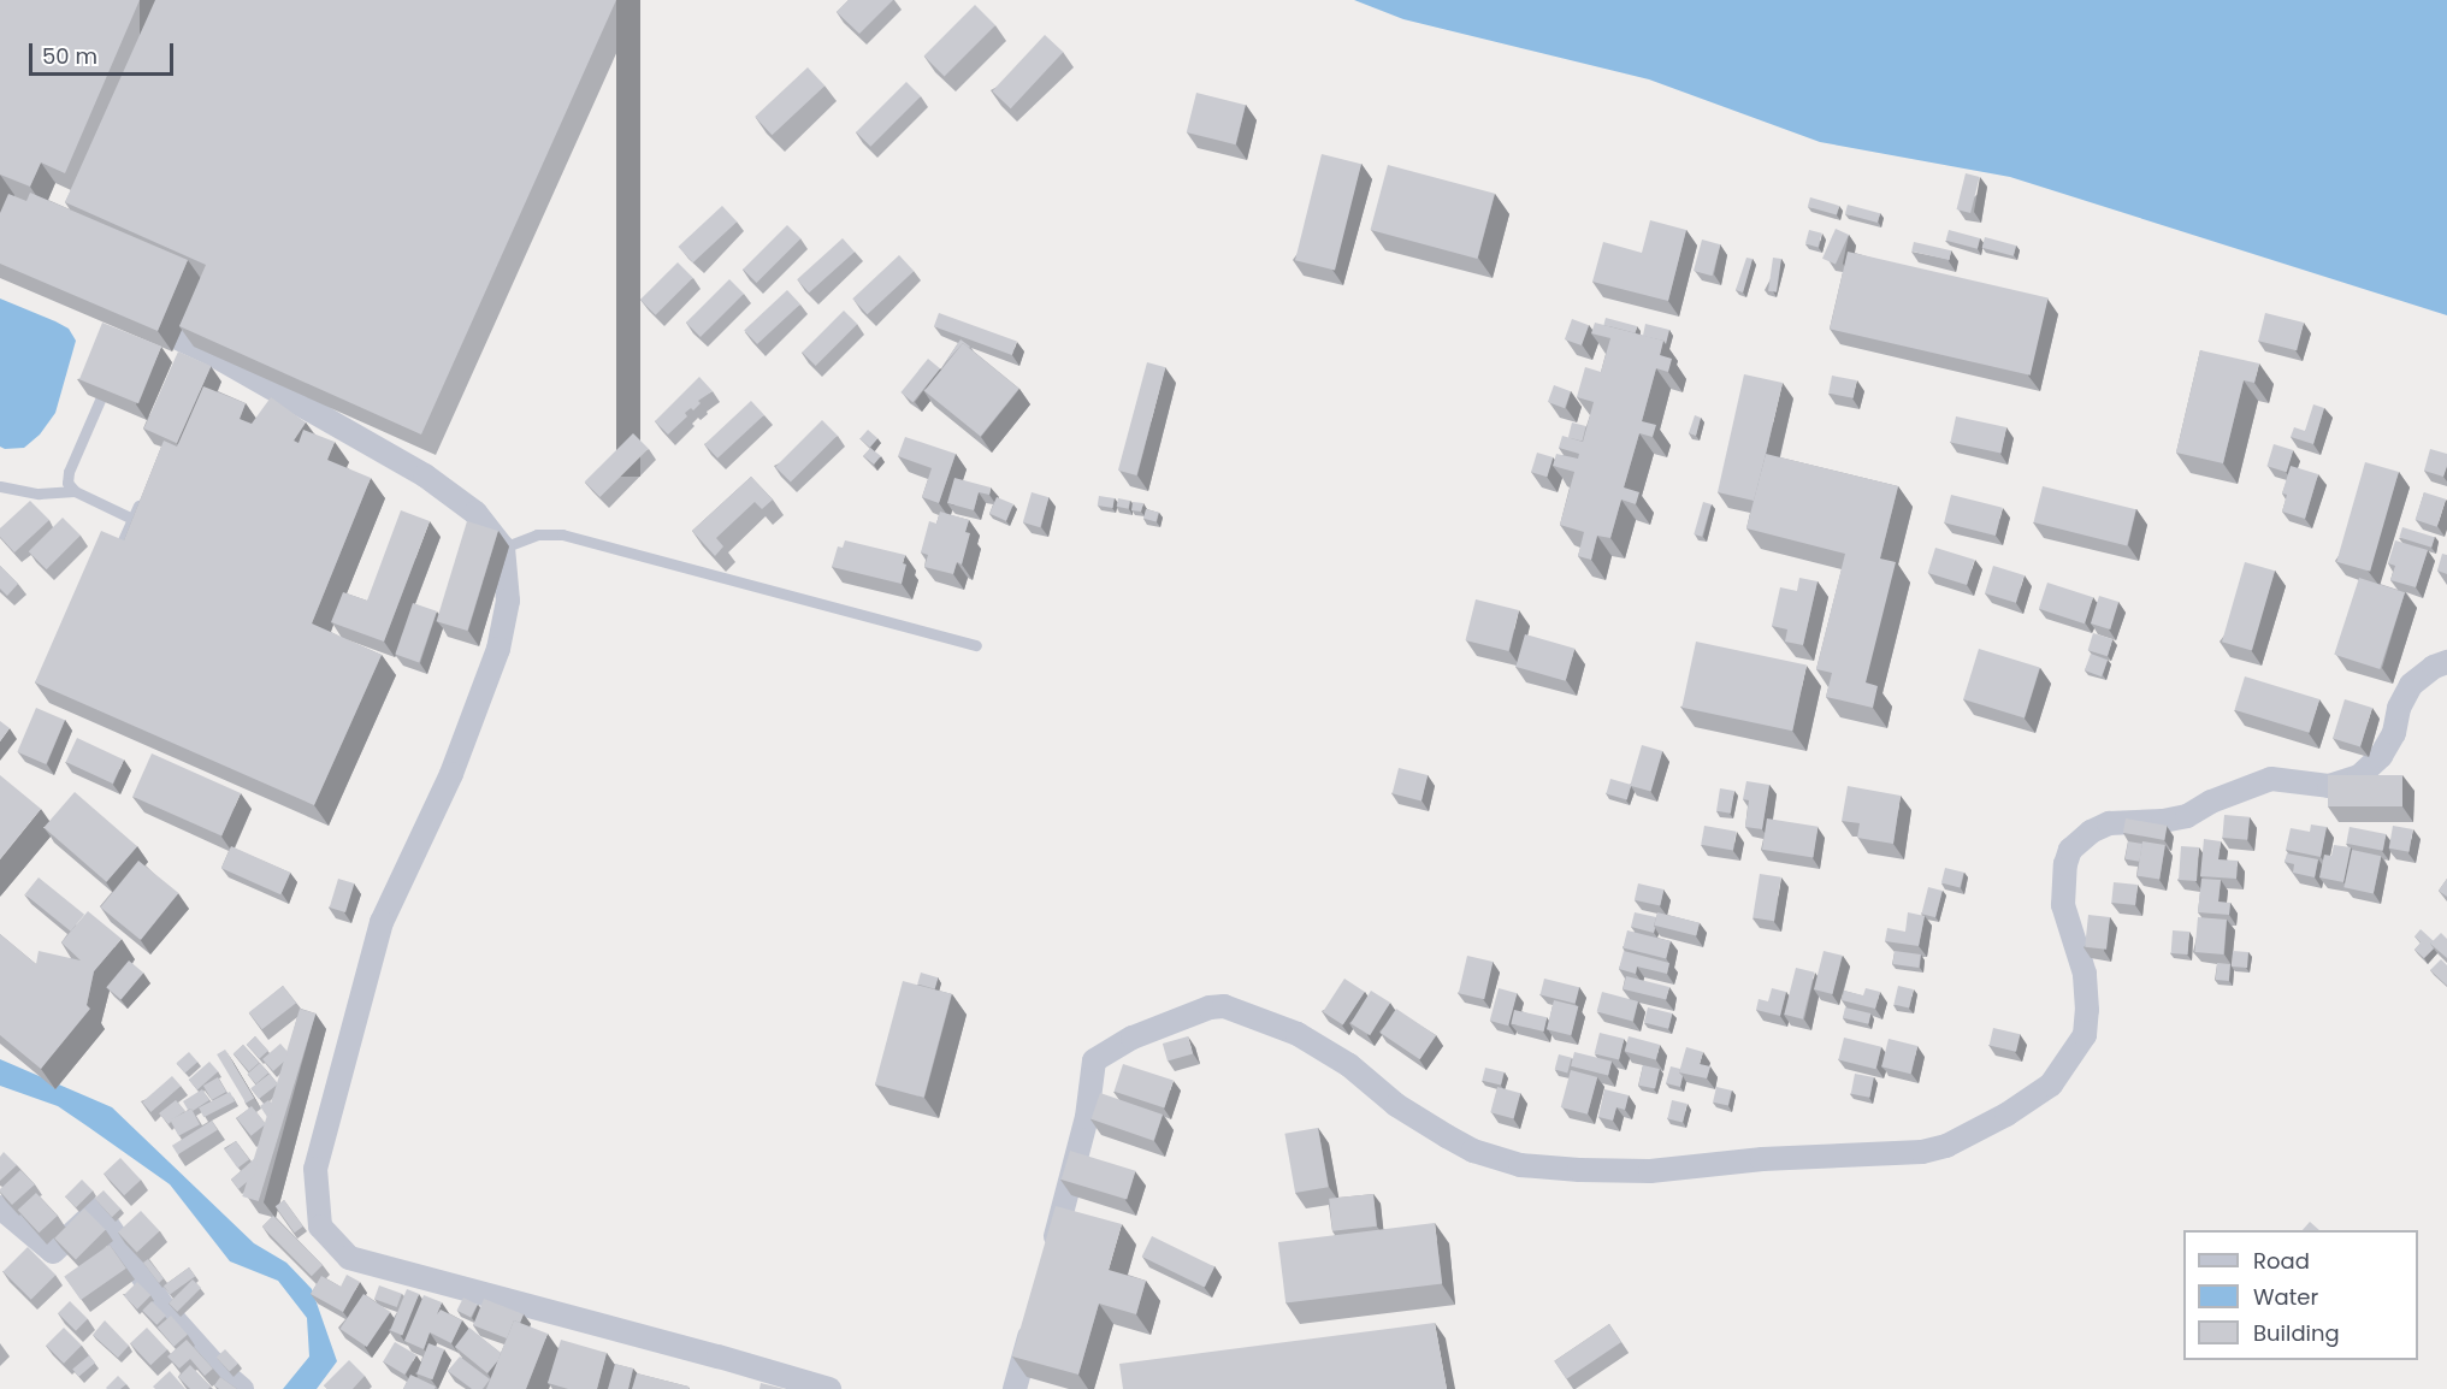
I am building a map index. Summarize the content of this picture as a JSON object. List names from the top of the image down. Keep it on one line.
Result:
{"legend":["Road","Water","Building"],"scale_bar":"50 m"}
